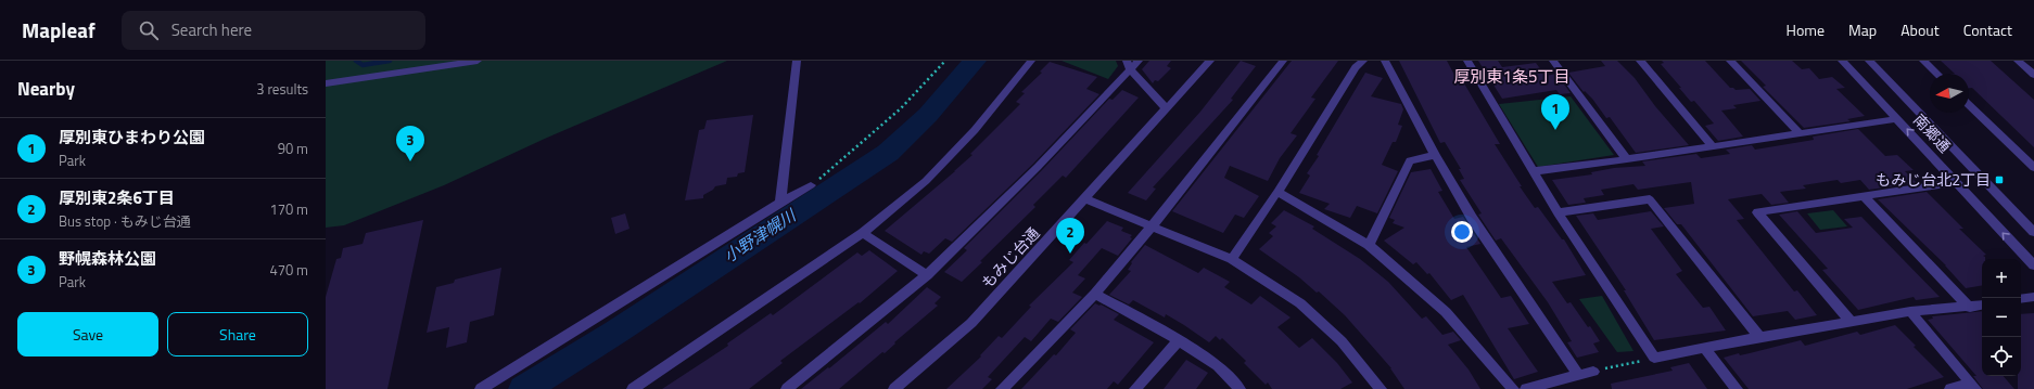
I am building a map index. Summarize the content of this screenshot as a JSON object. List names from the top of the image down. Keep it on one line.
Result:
{"streets":{"street":["南郷通","もみじ台通"]},"districts":["厚別東1条5丁目"],"water":["小野津幌川"],"places":{"transit":["もみじ台北2丁目"]},"north":"left","page":{"header":"Mapleaf","search":"Search here","nav":["Home","Map","About","Contact"],"heading":["Nearby","3 results"],"pins":["1","3","2"],"list":[{"mark":"1","name":"厚別東ひまわり公園","note":"Park","value":"90 m"},{"mark":"2","name":"厚別東2条6丁目","note":"Bus stop · もみじ台通","value":"170 m"},{"mark":"3","name":"野幌森林公園","note":"Park","value":"470 m"}],"map_buttons":["+","−"],"buttons":["Save","Share"]}}
